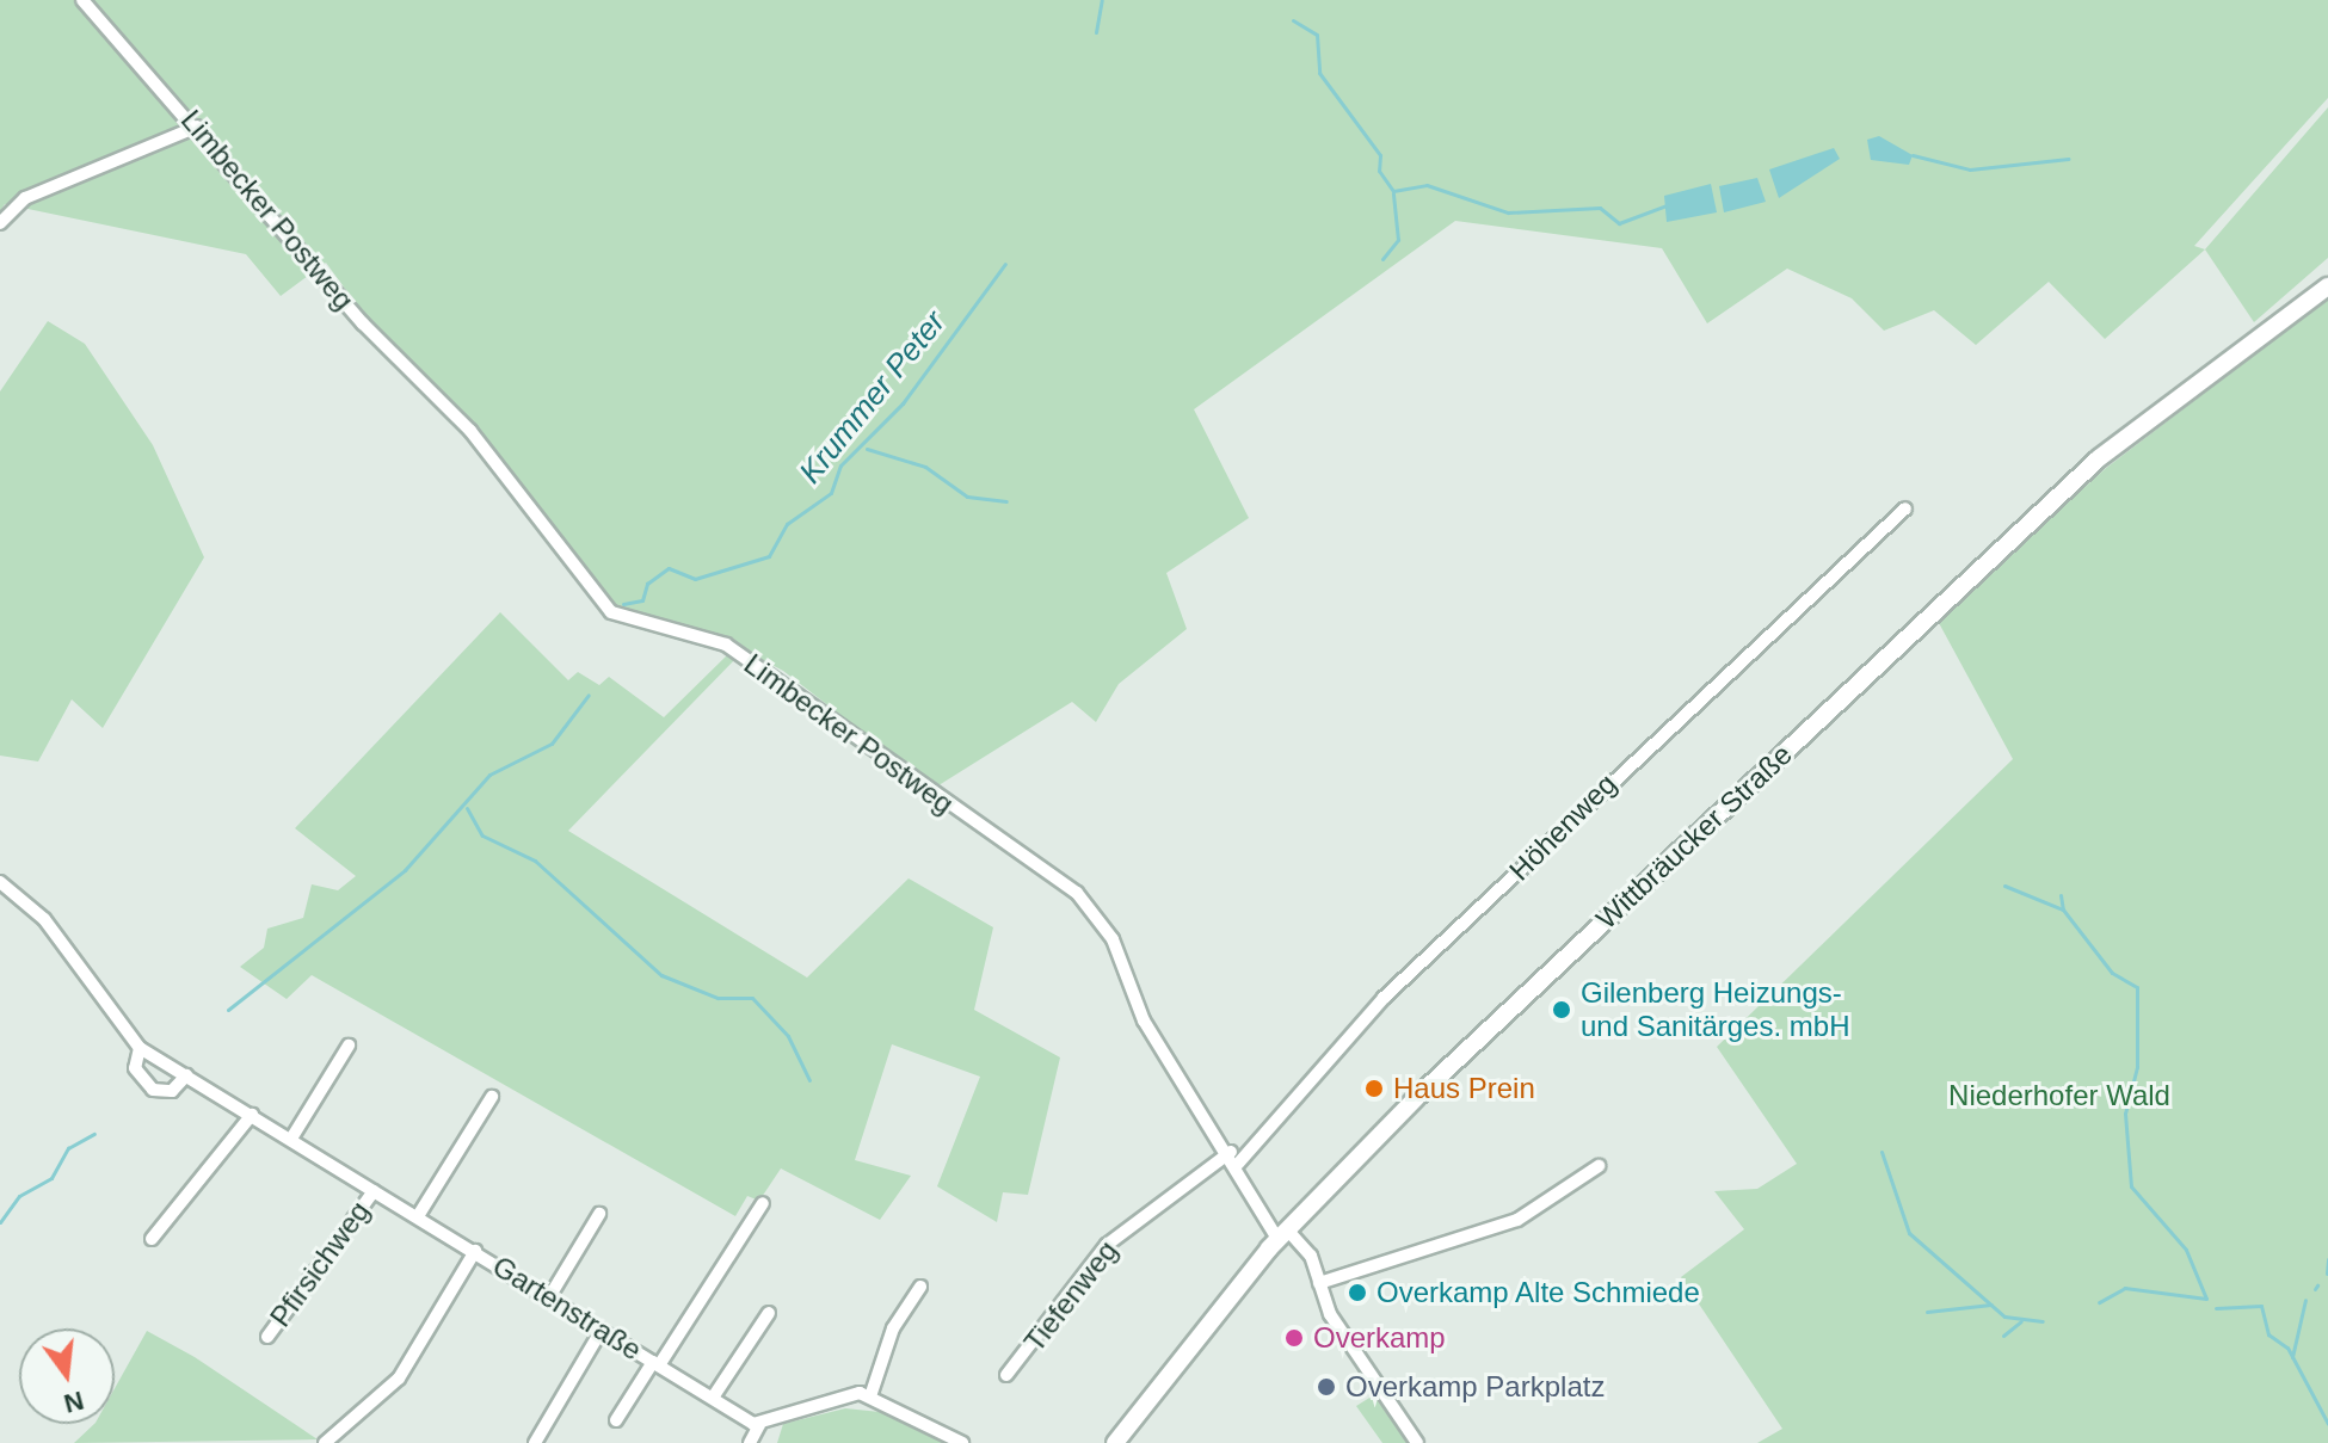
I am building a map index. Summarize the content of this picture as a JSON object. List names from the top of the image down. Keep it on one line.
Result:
{"streets":{"main road":["Wittbräucker Straße"],"street":["Limbecker Postweg","Höhenweg","Pfirsichweg","Tiefenweg","Gartenstraße"]},"crossings":[["Limbecker Postweg","Höhenweg"],["Limbecker Postweg","Wittbräucker Straße"],["Limbecker Postweg","Tiefenweg"],["Höhenweg","Tiefenweg"],["Pfirsichweg","Gartenstraße"]],"water":["Krummer Peter"],"parks":["Niederhofer Wald"],"places":["Gilenberg Heizungs- und Sanitärges. mbH","Haus Prein","Overkamp Alte Schmiede","Overkamp","Overkamp Parkplatz"],"north":"bottom"}
